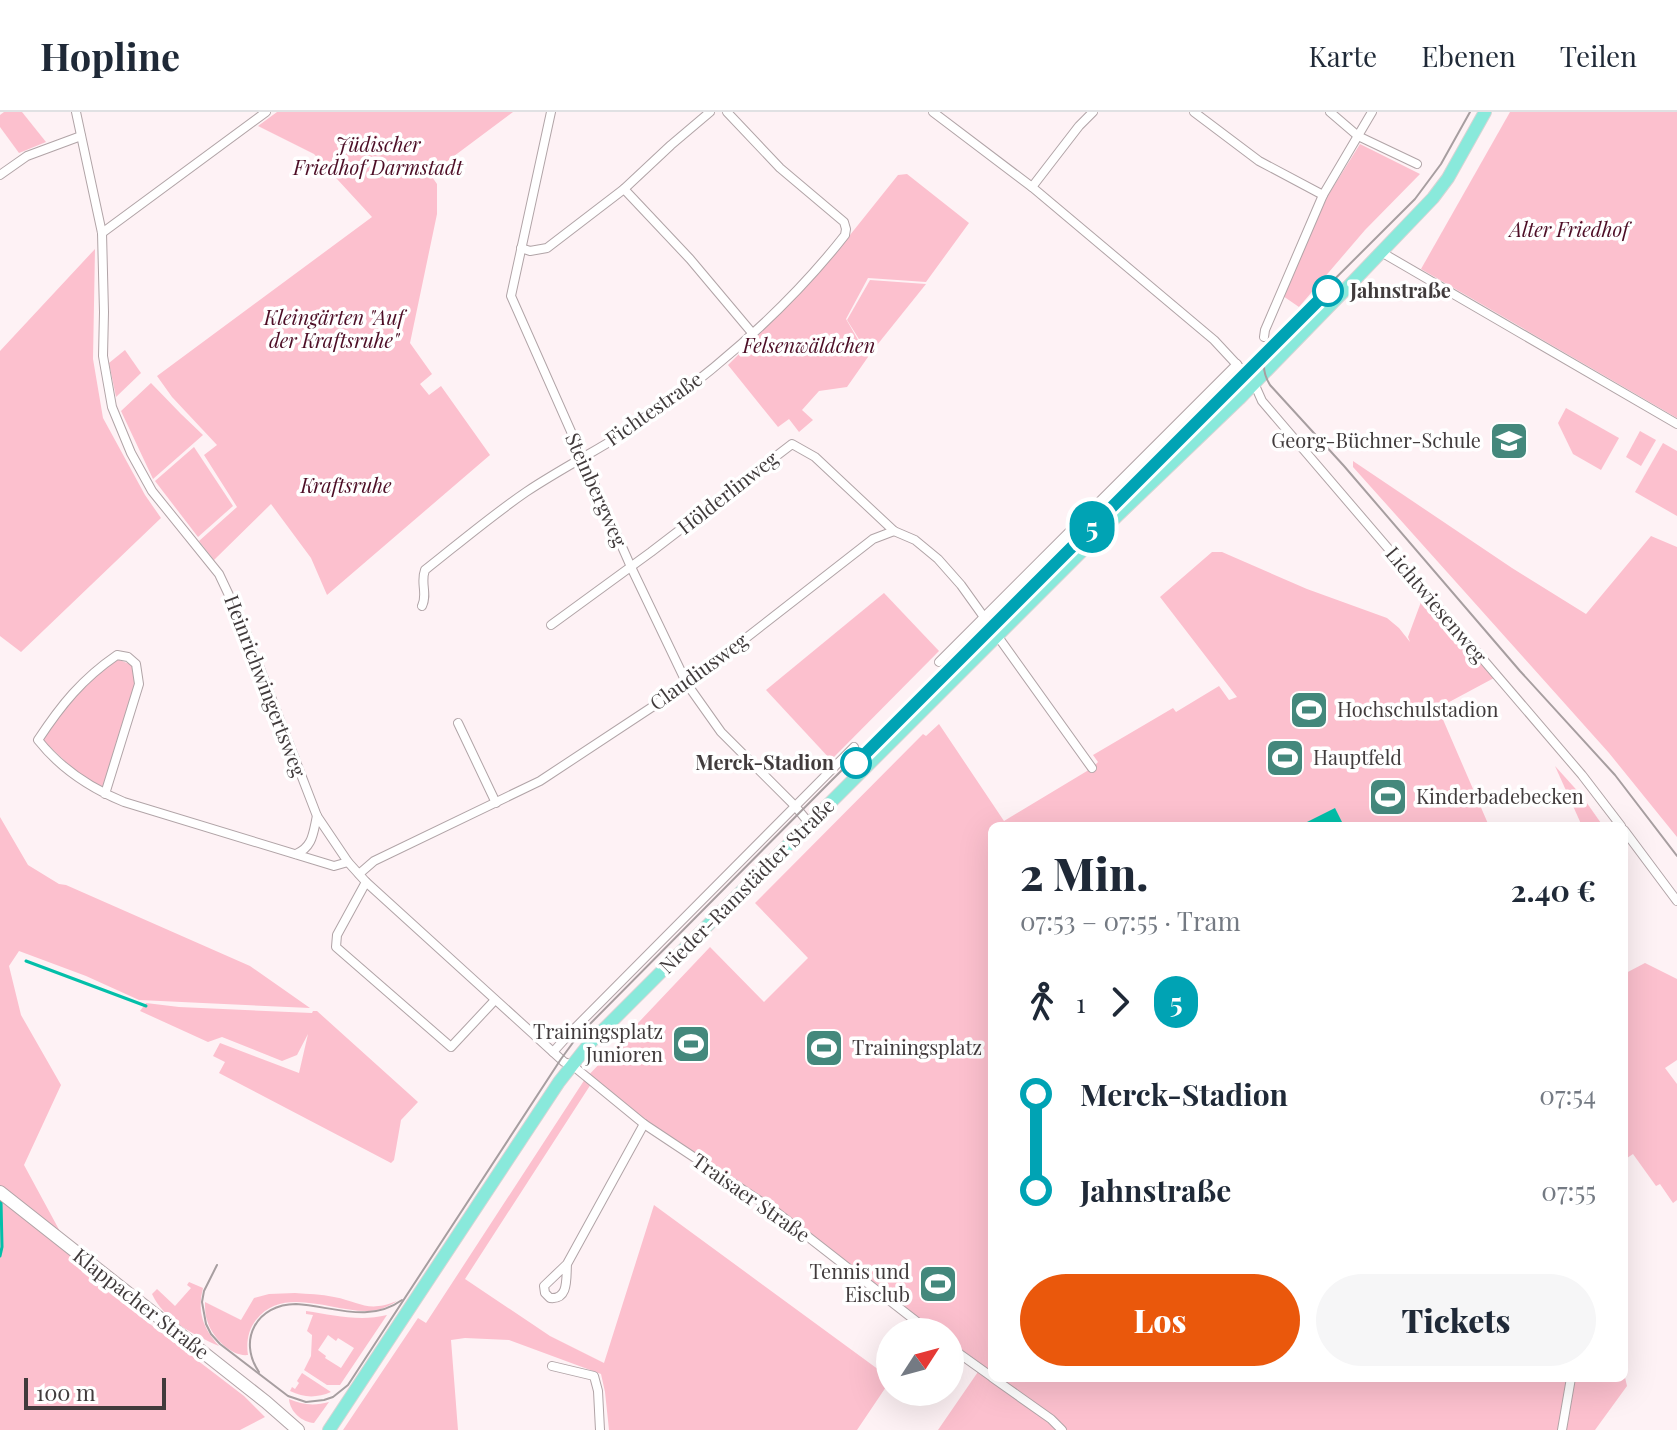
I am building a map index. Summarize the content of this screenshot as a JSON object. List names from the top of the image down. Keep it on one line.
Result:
{"streets":{"main road":["Nieder-Ramstädter Straße","Klappacher Straße"],"street":["Fichtestraße","Steinbergweg","Hölderlinweg","Lichtwiesenweg","Claudiusweg","Heinrichwingertsweg","Traisaer Straße"]},"crossings":[["Fichtestraße","Steinbergweg"],["Steinbergweg","Hölderlinweg"],["Steinbergweg","Claudiusweg"],["Steinbergweg","Nieder-Ramstädter Straße"],["Hölderlinweg","Claudiusweg"],["Hölderlinweg","Nieder-Ramstädter Straße"],["Lichtwiesenweg","Nieder-Ramstädter Straße"],["Claudiusweg","Heinrichwingertsweg"],["Heinrichwingertsweg","Nieder-Ramstädter Straße"],["Heinrichwingertsweg","Traisaer Straße"],["Nieder-Ramstädter Straße","Traisaer Straße"]],"parks":["Jüdischer Friedhof Darmstadt","Alter Friedhof","Kleingärten \"Auf der Kraftsruhe\"","Felsenwäldchen","Kraftsruhe"],"places":{"other":["Jahnstraße","Merck-Stadion"],"school or university":["Georg-Büchner-Schule"],"sports":["Hochschulstadion","Hauptfeld","Kinderbadebecken","Trainingsplatz Junioren","Trainingsplatz","Tennis und Eisclub"]},"lines":["tram line 5"],"scale_bar":"100 m","north":"top right","page":{"header":"Hopline","nav":["Karte","Ebenen","Teilen"],"on_map":"5","heading":["2 Min.","07:53 – 07:55 · Tram","2.40 €"],"legs":["1","5"],"list":[{"name":"Merck-Stadion","value":"07:54"},{"name":"Jahnstraße","value":"07:55"}],"buttons":["Los","Tickets"],"scale":"100 m"}}
